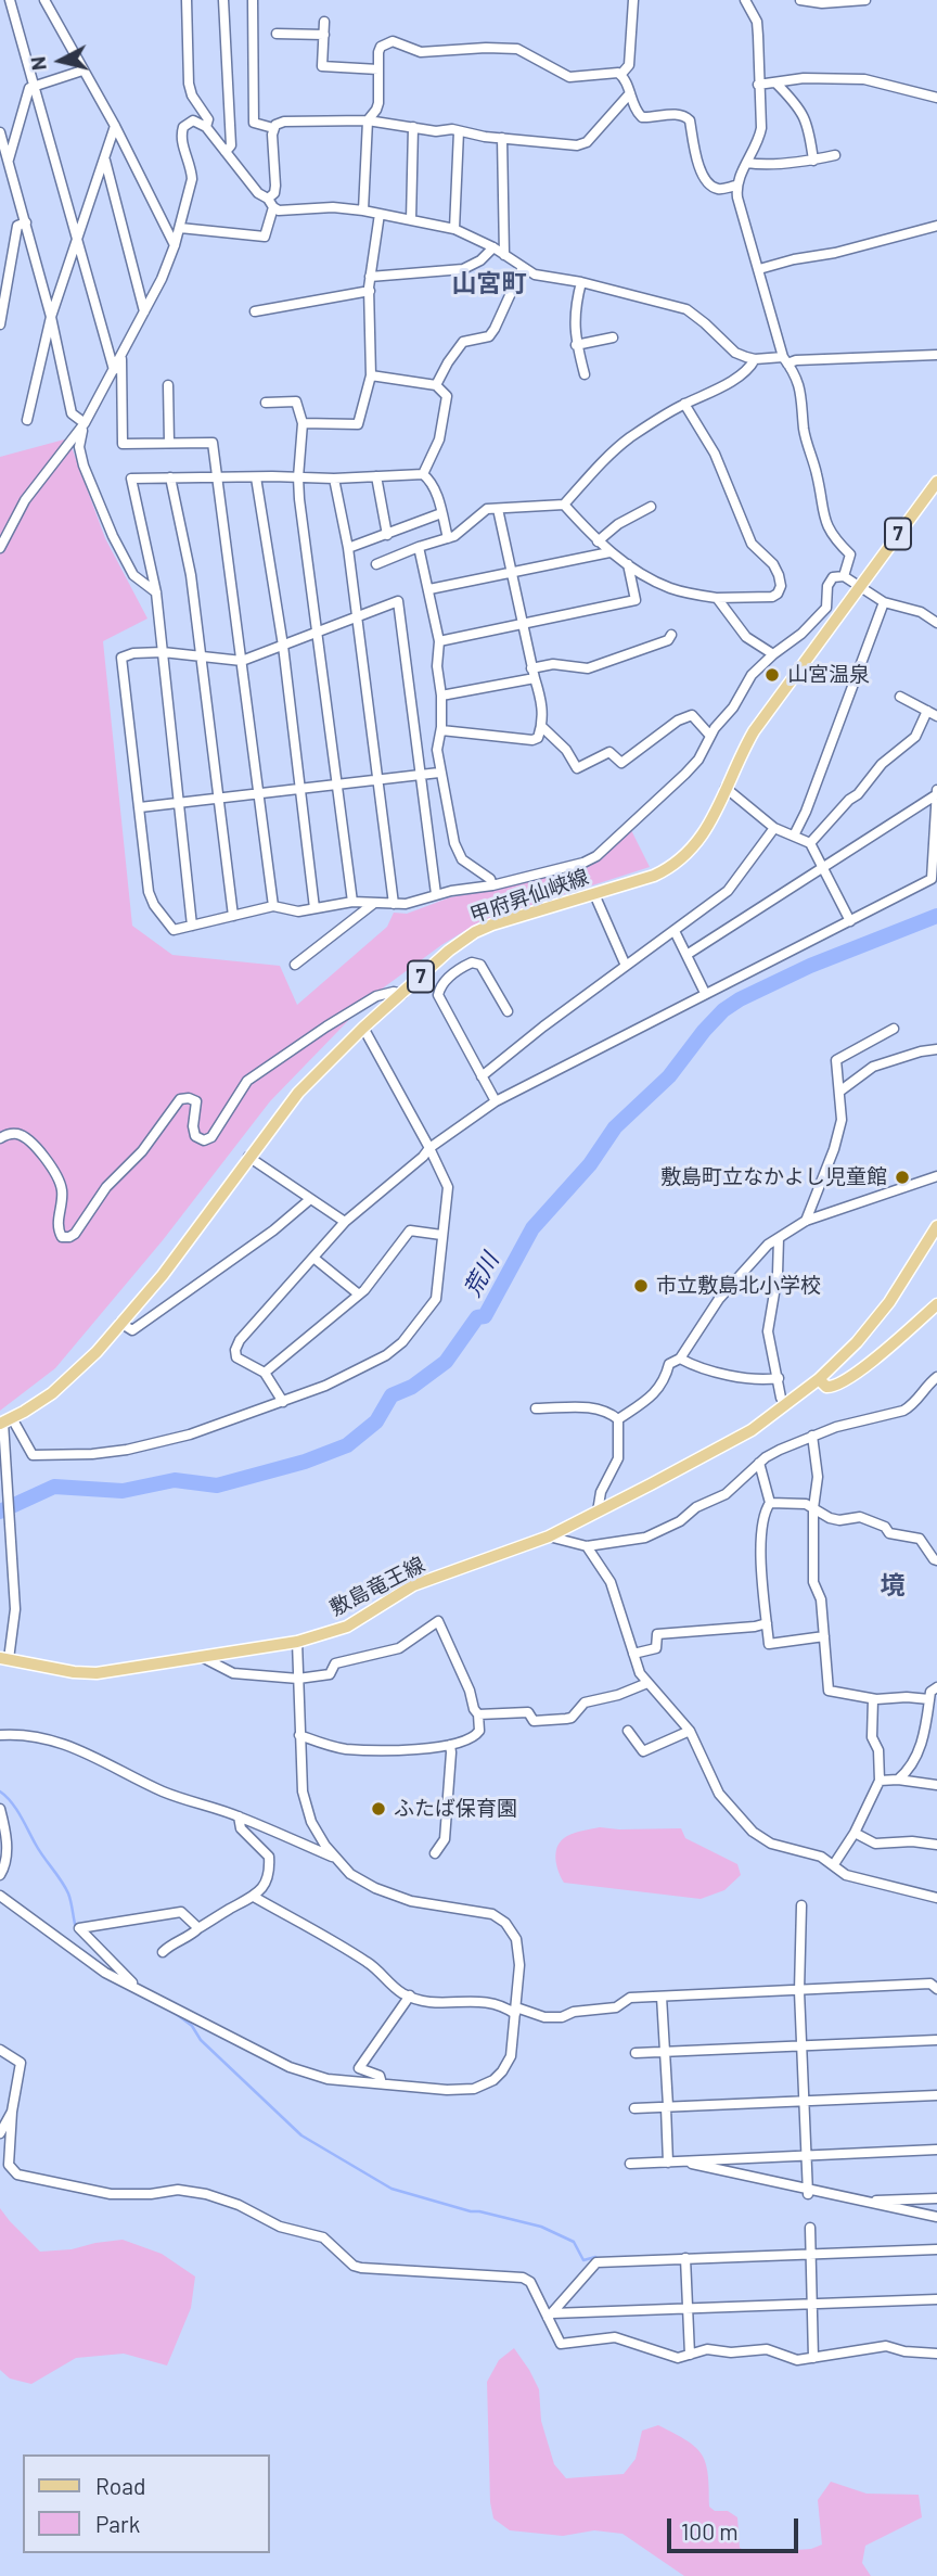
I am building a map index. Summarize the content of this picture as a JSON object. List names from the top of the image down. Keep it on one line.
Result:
{"streets":{"main road":["7","甲府昇仙峡線","敷島竜王線"]},"districts":["山宮町","境"],"water":["荒川"],"places":["山宮温泉","敷島町立なかよし児童館","市立敷島北小学校","ふたば保育園"],"legend":["Road","Park"],"scale_bar":"100 m","north":"left"}
